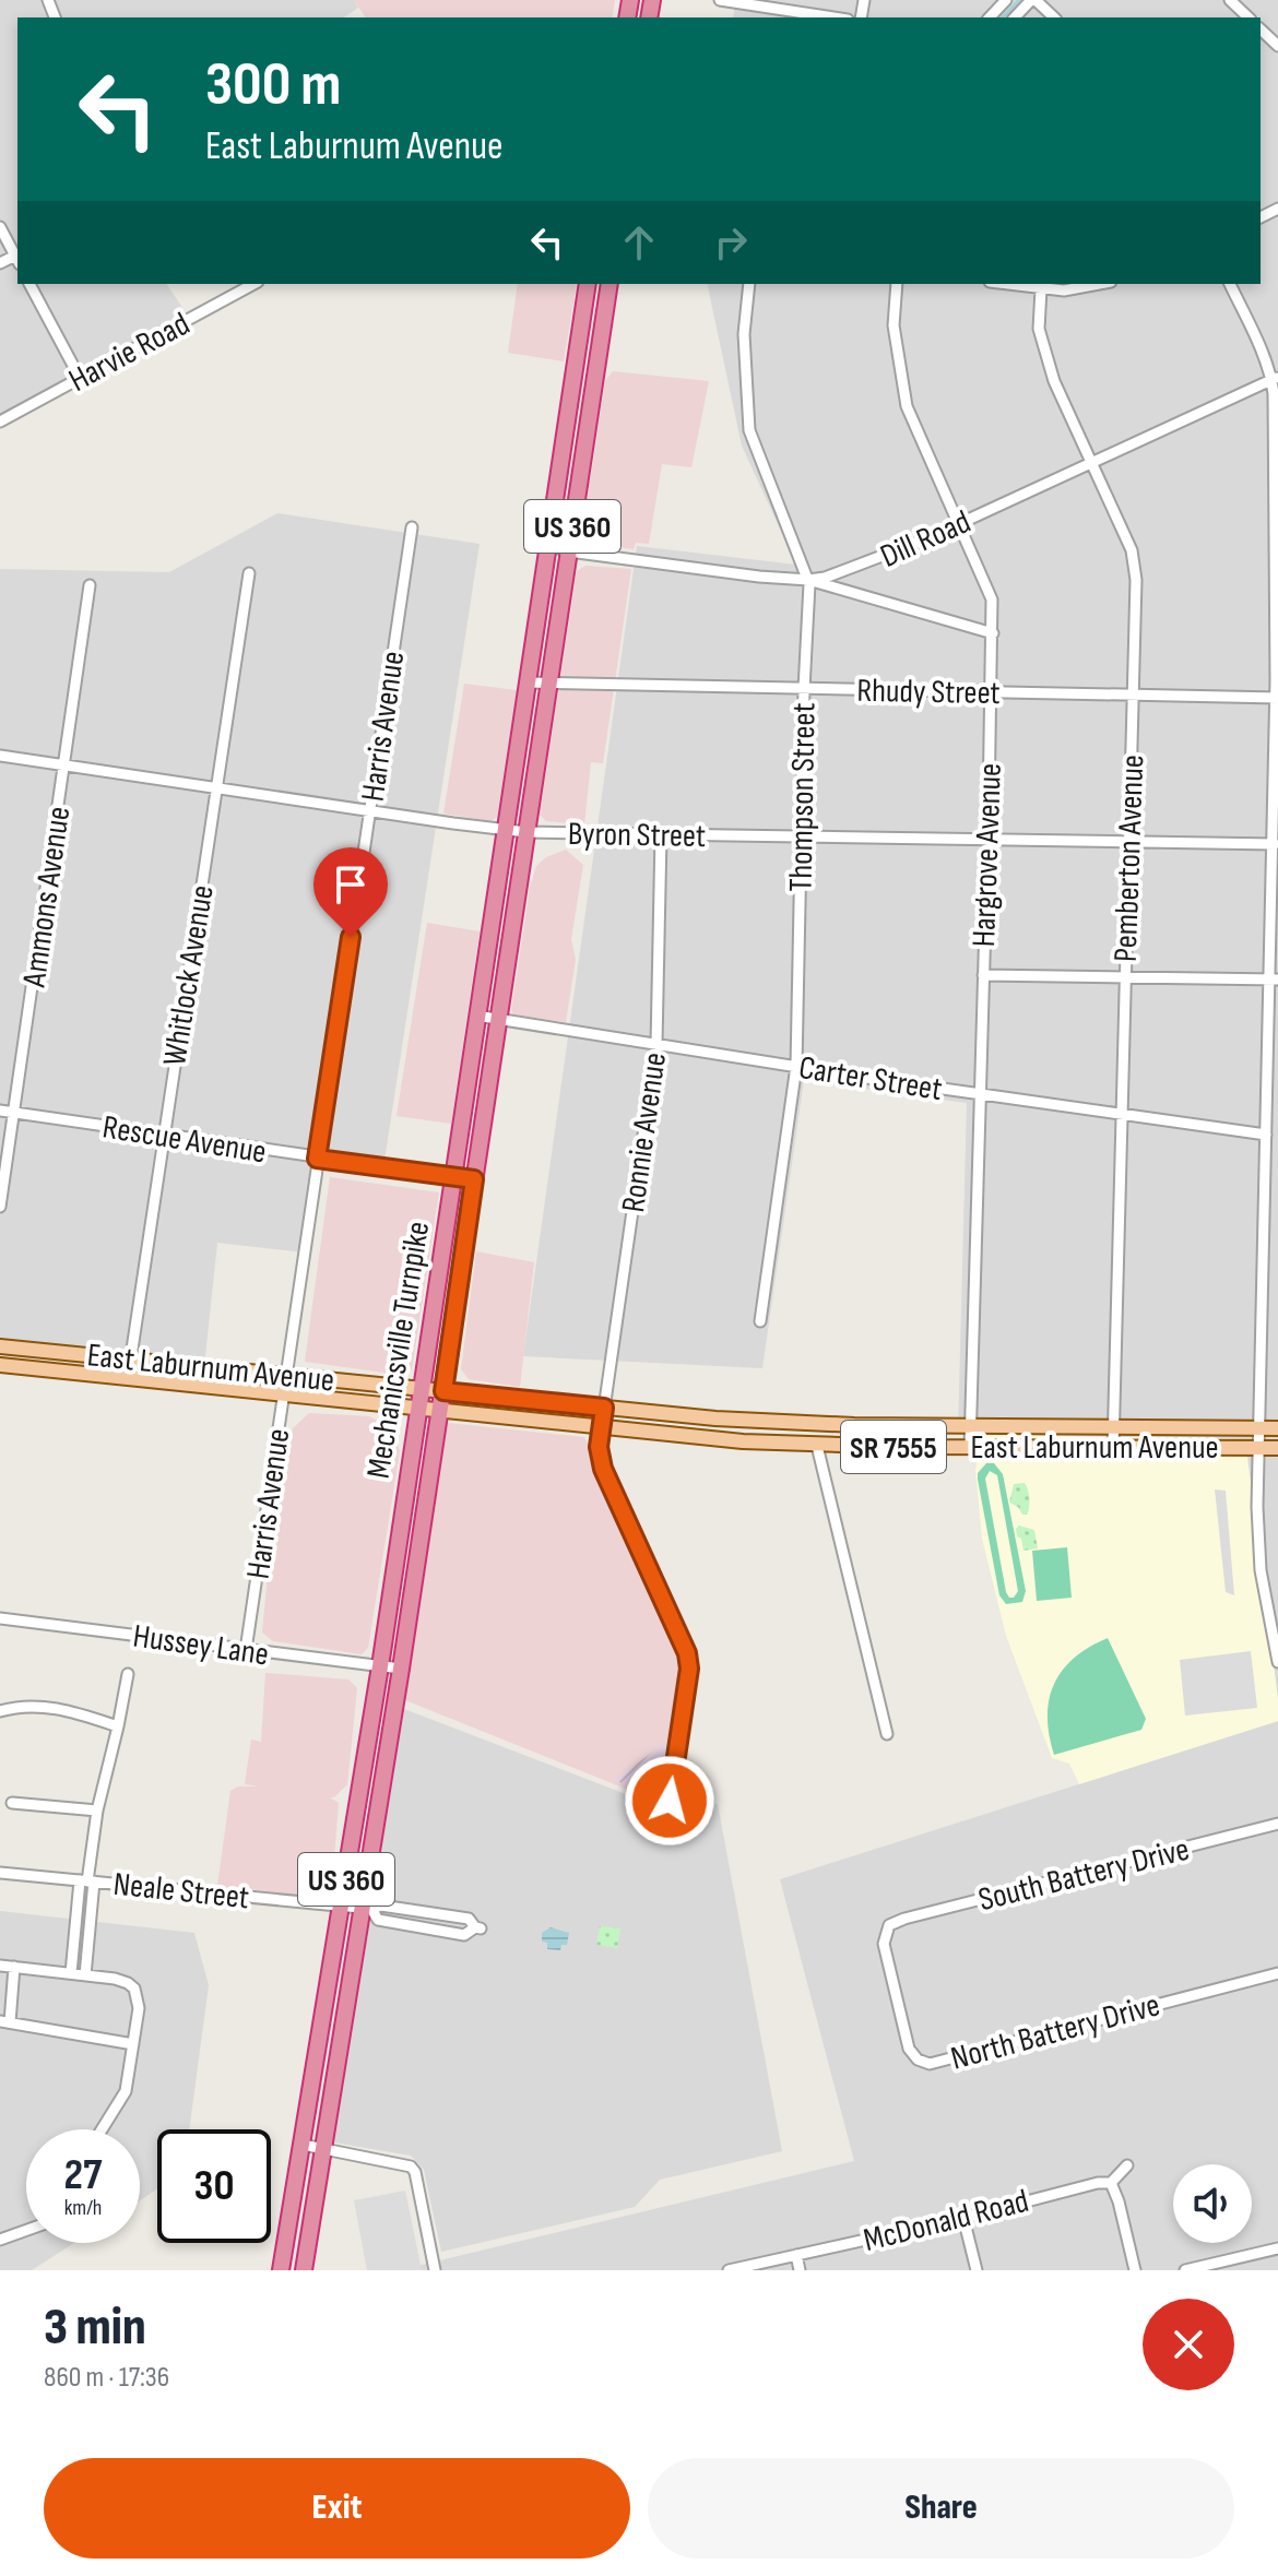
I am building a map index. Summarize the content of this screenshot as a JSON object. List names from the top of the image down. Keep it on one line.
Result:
{"streets":{"highway":["US 360","Mechanicsville Turnpike"],"main road":["East Laburnum Avenue","SR 7555"],"street":["Harvie Road","Dill Road","Rhudy Street","Harris Avenue","Thompson Street","Byron Street","Hargrove Avenue","Pemberton Avenue","Ammons Avenue","Whitlock Avenue","Carter Street","Ronnie Avenue","Rescue Avenue","Hussey Lane","South Battery Drive","Neale Street","North Battery Drive","McDonald Road"]},"crossings":[["Dill Road","Thompson Street"],["Dill Road","Hargrove Avenue"],["Dill Road","Pemberton Avenue"],["Dill Road","Mechanicsville Turnpike"],["Rhudy Street","Thompson Street"],["Rhudy Street","Hargrove Avenue"],["Rhudy Street","Pemberton Avenue"],["Rhudy Street","Mechanicsville Turnpike"],["Harris Avenue","Byron Street"],["Harris Avenue","Rescue Avenue"],["Harris Avenue","East Laburnum Avenue"],["Harris Avenue","Hussey Lane"],["Thompson Street","Byron Street"],["Thompson Street","Carter Street"],["Byron Street","Hargrove Avenue"],["Byron Street","Pemberton Avenue"],["Byron Street","Ammons Avenue"],["Byron Street","Whitlock Avenue"],["Byron Street","Ronnie Avenue"],["Byron Street","Mechanicsville Turnpike"],["Hargrove Avenue","Carter Street"],["Hargrove Avenue","East Laburnum Avenue"],["Pemberton Avenue","Carter Street"],["Pemberton Avenue","East Laburnum Avenue"],["Ammons Avenue","Rescue Avenue"],["Whitlock Avenue","Rescue Avenue"],["Whitlock Avenue","East Laburnum Avenue"],["Carter Street","Ronnie Avenue"],["Carter Street","Mechanicsville Turnpike"],["Ronnie Avenue","East Laburnum Avenue"],["Rescue Avenue","Mechanicsville Turnpike"],["Mechanicsville Turnpike","East Laburnum Avenue"],["Mechanicsville Turnpike","Hussey Lane"],["Mechanicsville Turnpike","Neale Street"],["South Battery Drive","North Battery Drive"]],"page":{"turn":["300 m","East Laburnum Avenue"],"speed":"27 km/h","limit":"30","heading":["3 min","860 m · 17:36"],"buttons":["Exit","Share"]}}
